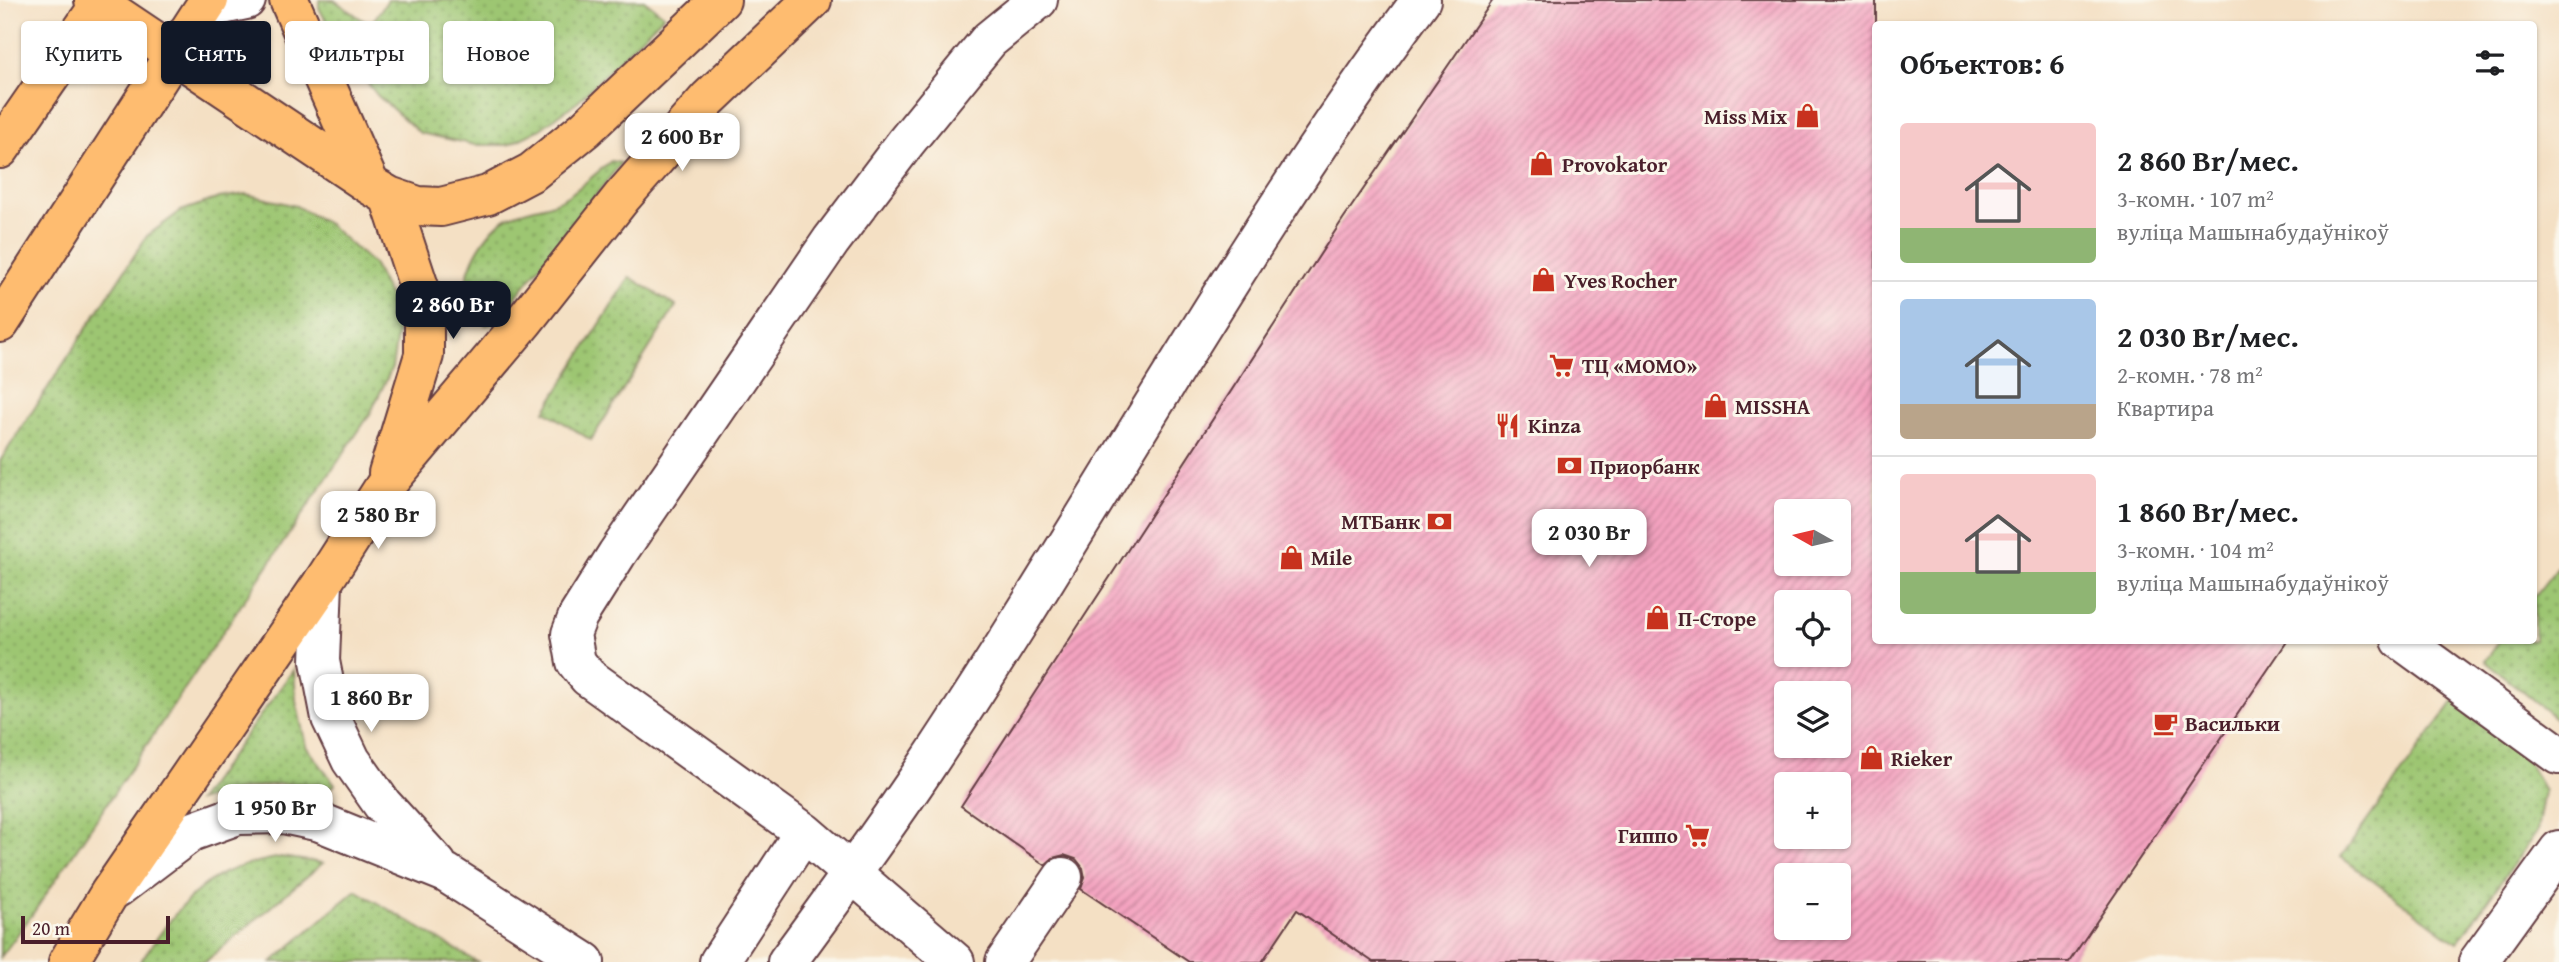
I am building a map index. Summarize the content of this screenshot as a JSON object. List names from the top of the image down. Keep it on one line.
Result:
{"places":{"shop":["Miss Mix","Provokator","Yves Rocher","MISSHA","Mile","П-Сторе","Rieker"],"supermarket":["ТЦ «МОМО»","Гиппо"],"restaurant":["Kinza"],"bank":["Приорбанк","МТБанк"],"cafe":["Васильки"]},"scale_bar":"20 m","north":"left","page":{"chip":["Купить","Снять","Фильтры","Новое"],"heading":"Объектов: 6","list":[{"name":"2 860 Br/мес.","note":"3-комн. · 107 m² · вуліца Машынабудаўнікоў"},{"name":"2 030 Br/мес.","note":"2-комн. · 78 m² · Квартира"},{"name":"1 860 Br/мес.","note":"3-комн. · 104 m² · вуліца Машынабудаўнікоў"}],"price":["2 600 Br","2 860 Br","2 580 Br","2 030 Br","1 860 Br","1 950 Br"],"map_buttons":["+","−"],"scale":"20 m"}}
